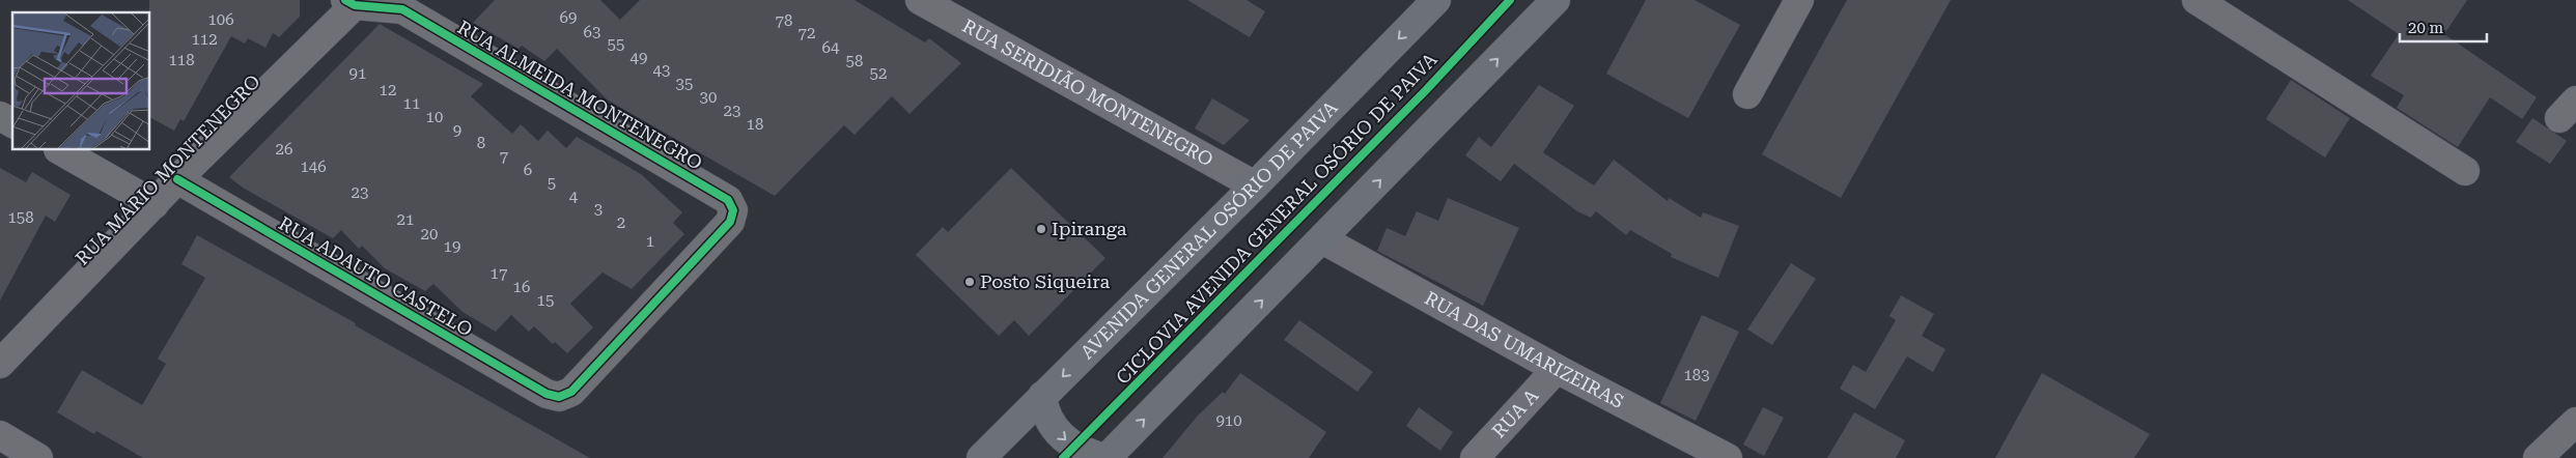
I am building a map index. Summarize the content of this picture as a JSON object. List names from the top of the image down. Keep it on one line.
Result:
{"streets":{"main road":["AVENIDA GENERAL OSÓRIO DE PAIVA"],"street":["RUA SERIDIÃO MONTENEGRO","RUA ALMEIDA MONTENEGRO","RUA MÁRIO MONTENEGRO","RUA ADAUTO CASTELO","RUA DAS UMARIZEIRAS","RUA A"],"cycle path":["CICLOVIA AVENIDA GENERAL OSÓRIO DE PAIVA"]},"crossings":[["RUA SERIDIÃO MONTENEGRO","AVENIDA GENERAL OSÓRIO DE PAIVA"],["RUA ALMEIDA MONTENEGRO","RUA MÁRIO MONTENEGRO"],["RUA ALMEIDA MONTENEGRO","RUA ADAUTO CASTELO"],["RUA MÁRIO MONTENEGRO","RUA ADAUTO CASTELO"],["RUA DAS UMARIZEIRAS","RUA A"]],"places":["Ipiranga","Posto Siqueira"],"house_numbers":["69","106","78","63","72","112","55","64","49","118","58","43","91","52","35","12","30","11","23","10","18","9","8","26","7","146","6","5","23","4","3","158","21","2","20","1","19","17","16","15","183","910"],"scale_bar":"20 m"}
